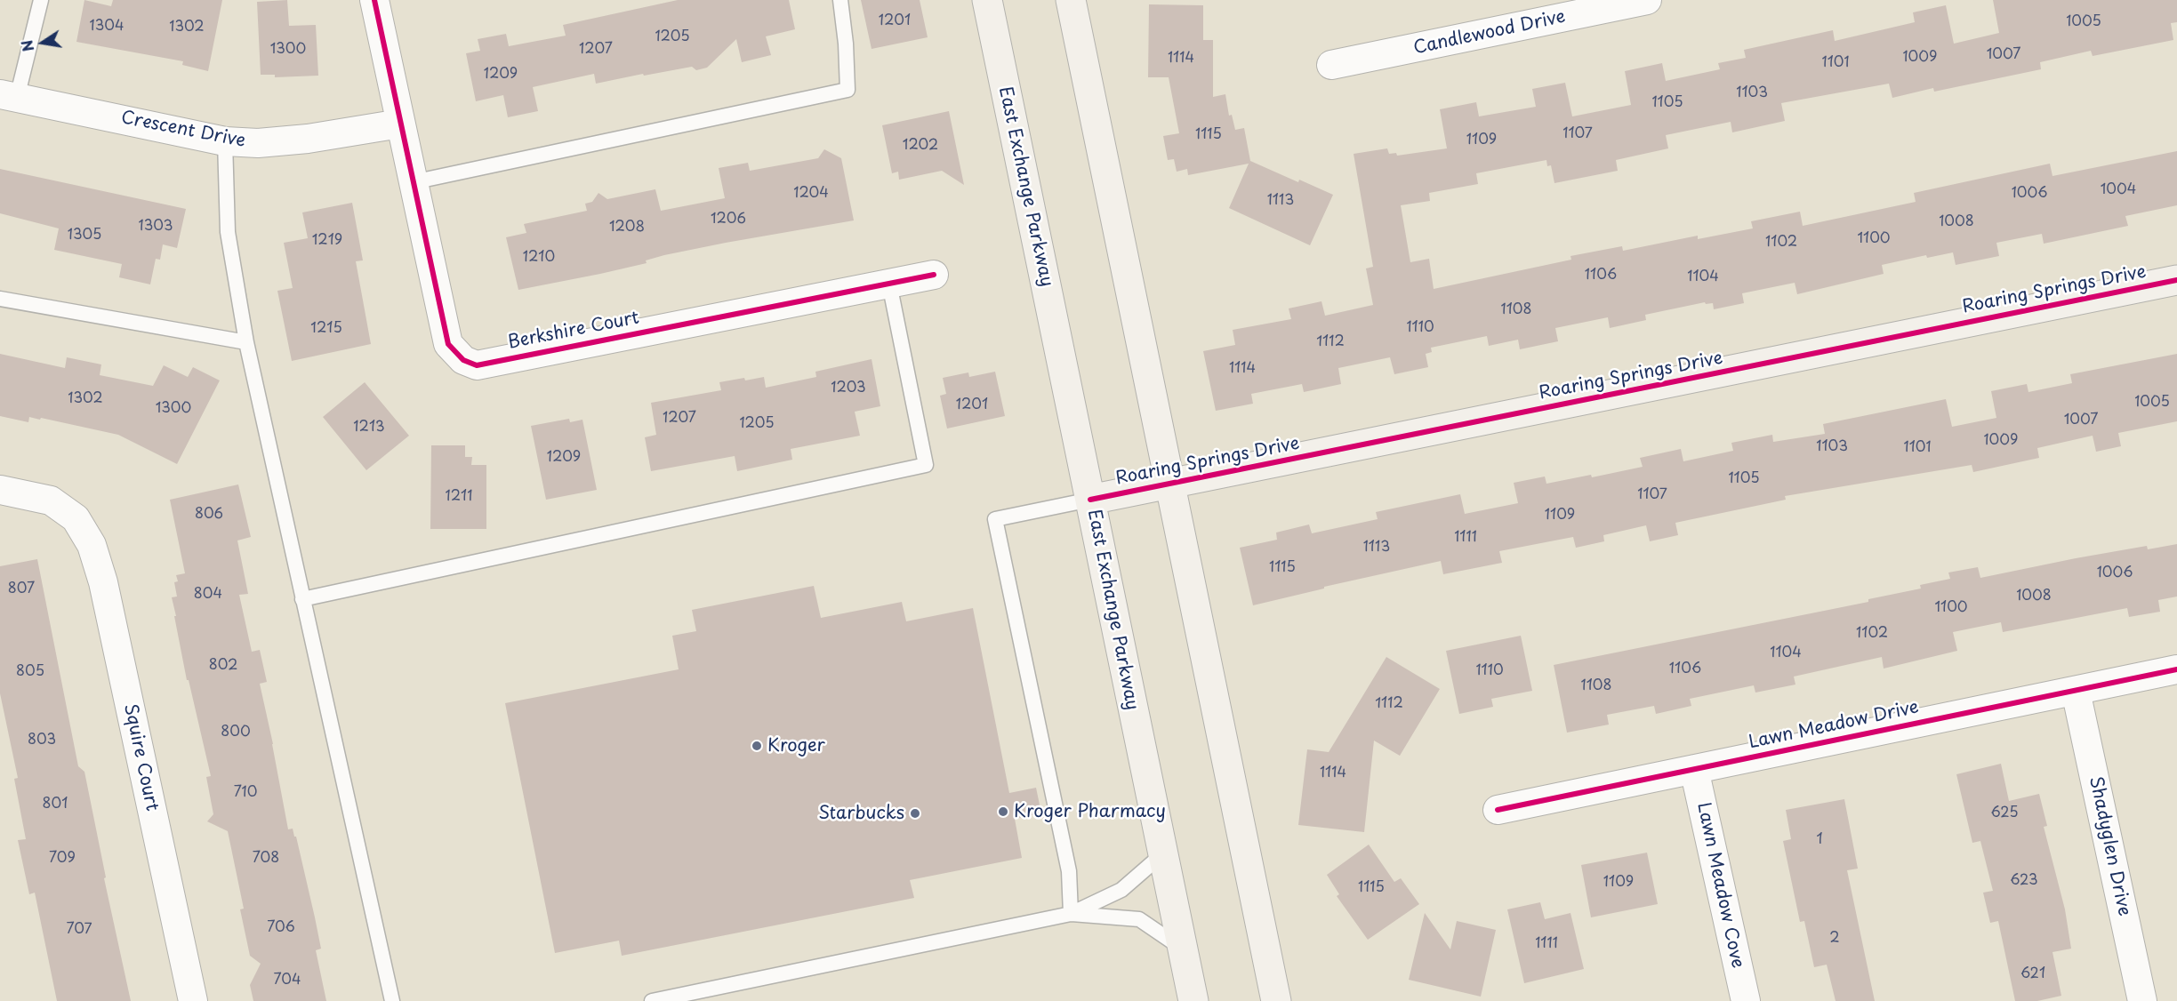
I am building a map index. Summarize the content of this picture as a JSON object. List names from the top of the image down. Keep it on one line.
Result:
{"streets":{"main road":["East Exchange Parkway","Roaring Springs Drive"],"street":["Candlewood Drive","Crescent Drive","Berkshire Court","Lawn Meadow Drive","Squire Court","Shadyglen Drive","Lawn Meadow Cove"]},"crossings":[["Crescent Drive","Berkshire Court"],["East Exchange Parkway","Roaring Springs Drive"],["Lawn Meadow Drive","Shadyglen Drive"],["Lawn Meadow Drive","Lawn Meadow Cove"]],"places":["Kroger","Kroger Pharmacy","Starbucks"],"house_numbers":["1201","1005","1304","1302","1205","1300","1207","1007","1009","1114","1101","1209","1103","1105","1107","1115","1109","1202","1004","1204","1006","1113","1206","1008","1303","1208","1305","1100","1219","1102","1210","1106","1104","1108","1110","1215","1112","1114","1203","1302","1005","1201","1300","1207","1007","1205","1213","1009","1103","1101","1209","1105","1107","1211","806","1109","1111","1113","1115","1006","807","804","1008","1100","1102","1104","802","1106","1110","805","1108","1112","800","803","1114","710","801","625","1","709","708","623","1109","1115","706","707","2","1111","621","704"],"north":"left"}
